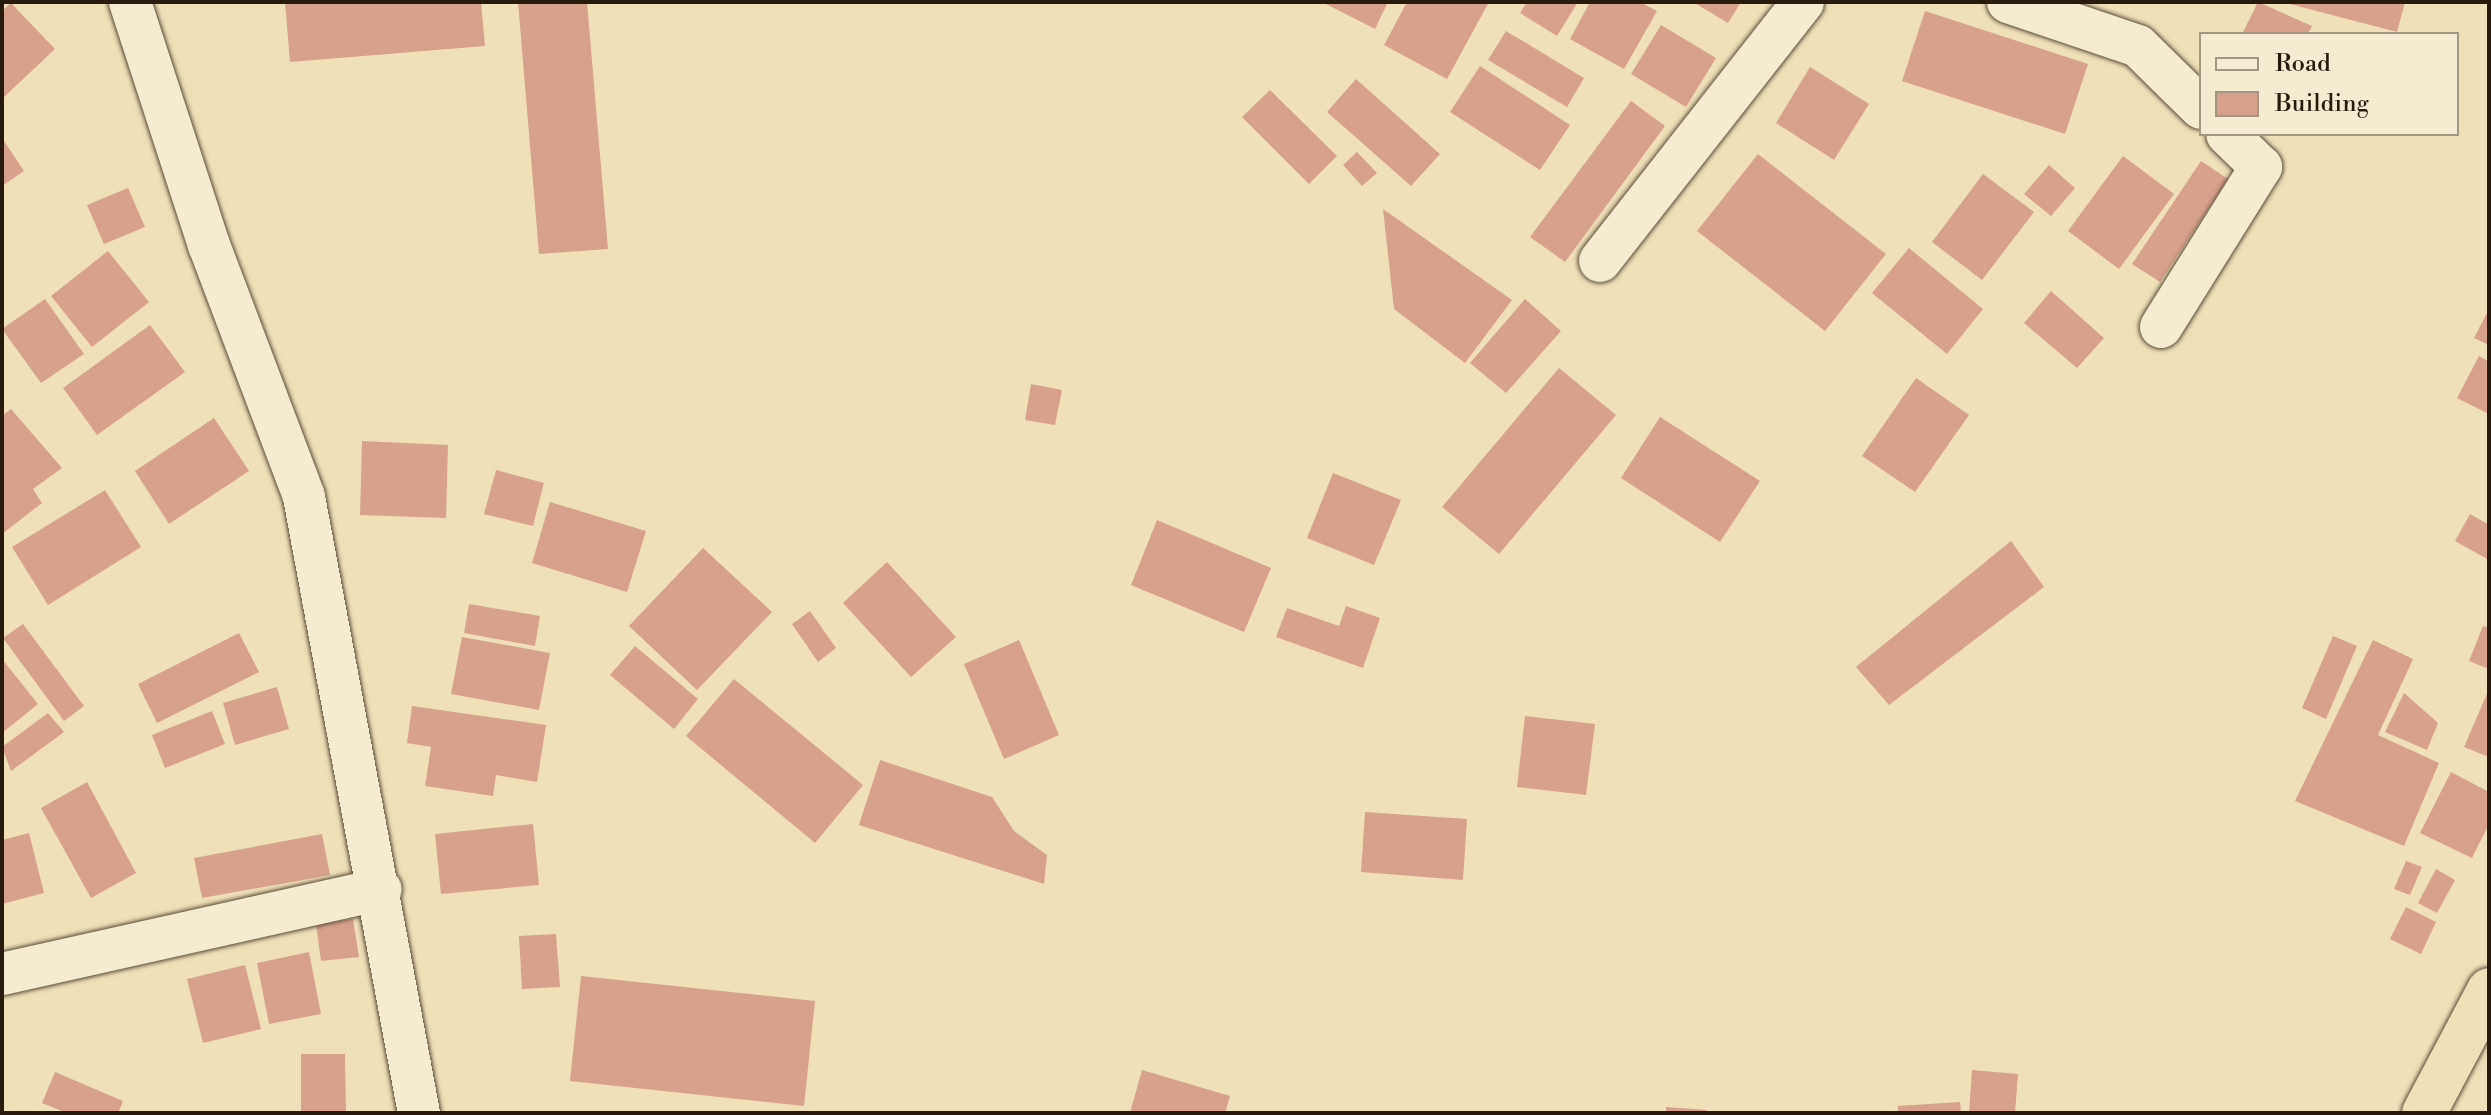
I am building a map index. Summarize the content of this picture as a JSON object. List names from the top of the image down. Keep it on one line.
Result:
{"legend":["Road","Building"]}
